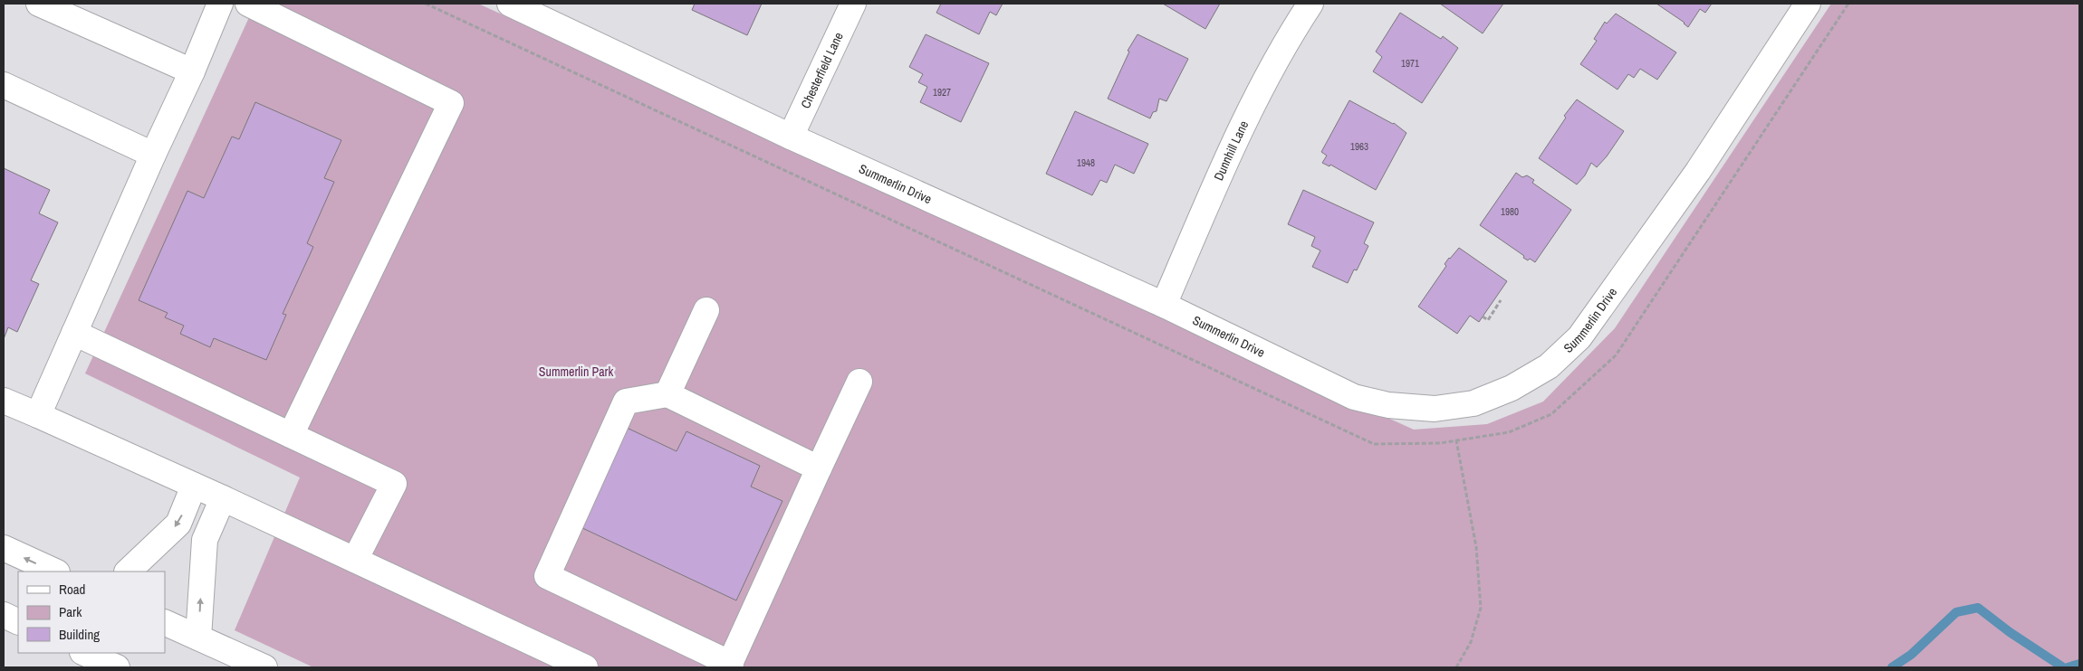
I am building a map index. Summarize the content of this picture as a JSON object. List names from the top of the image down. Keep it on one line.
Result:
{"streets":{"street":["Chesterfield Lane","Dunnhill Lane","Summerlin Drive"]},"crossings":[["Chesterfield Lane","Summerlin Drive"],["Dunnhill Lane","Summerlin Drive"]],"parks":["Summerlin Park"],"house_numbers":["1971","1927","1963","1948","1980"],"legend":["Road","Park","Building"]}
